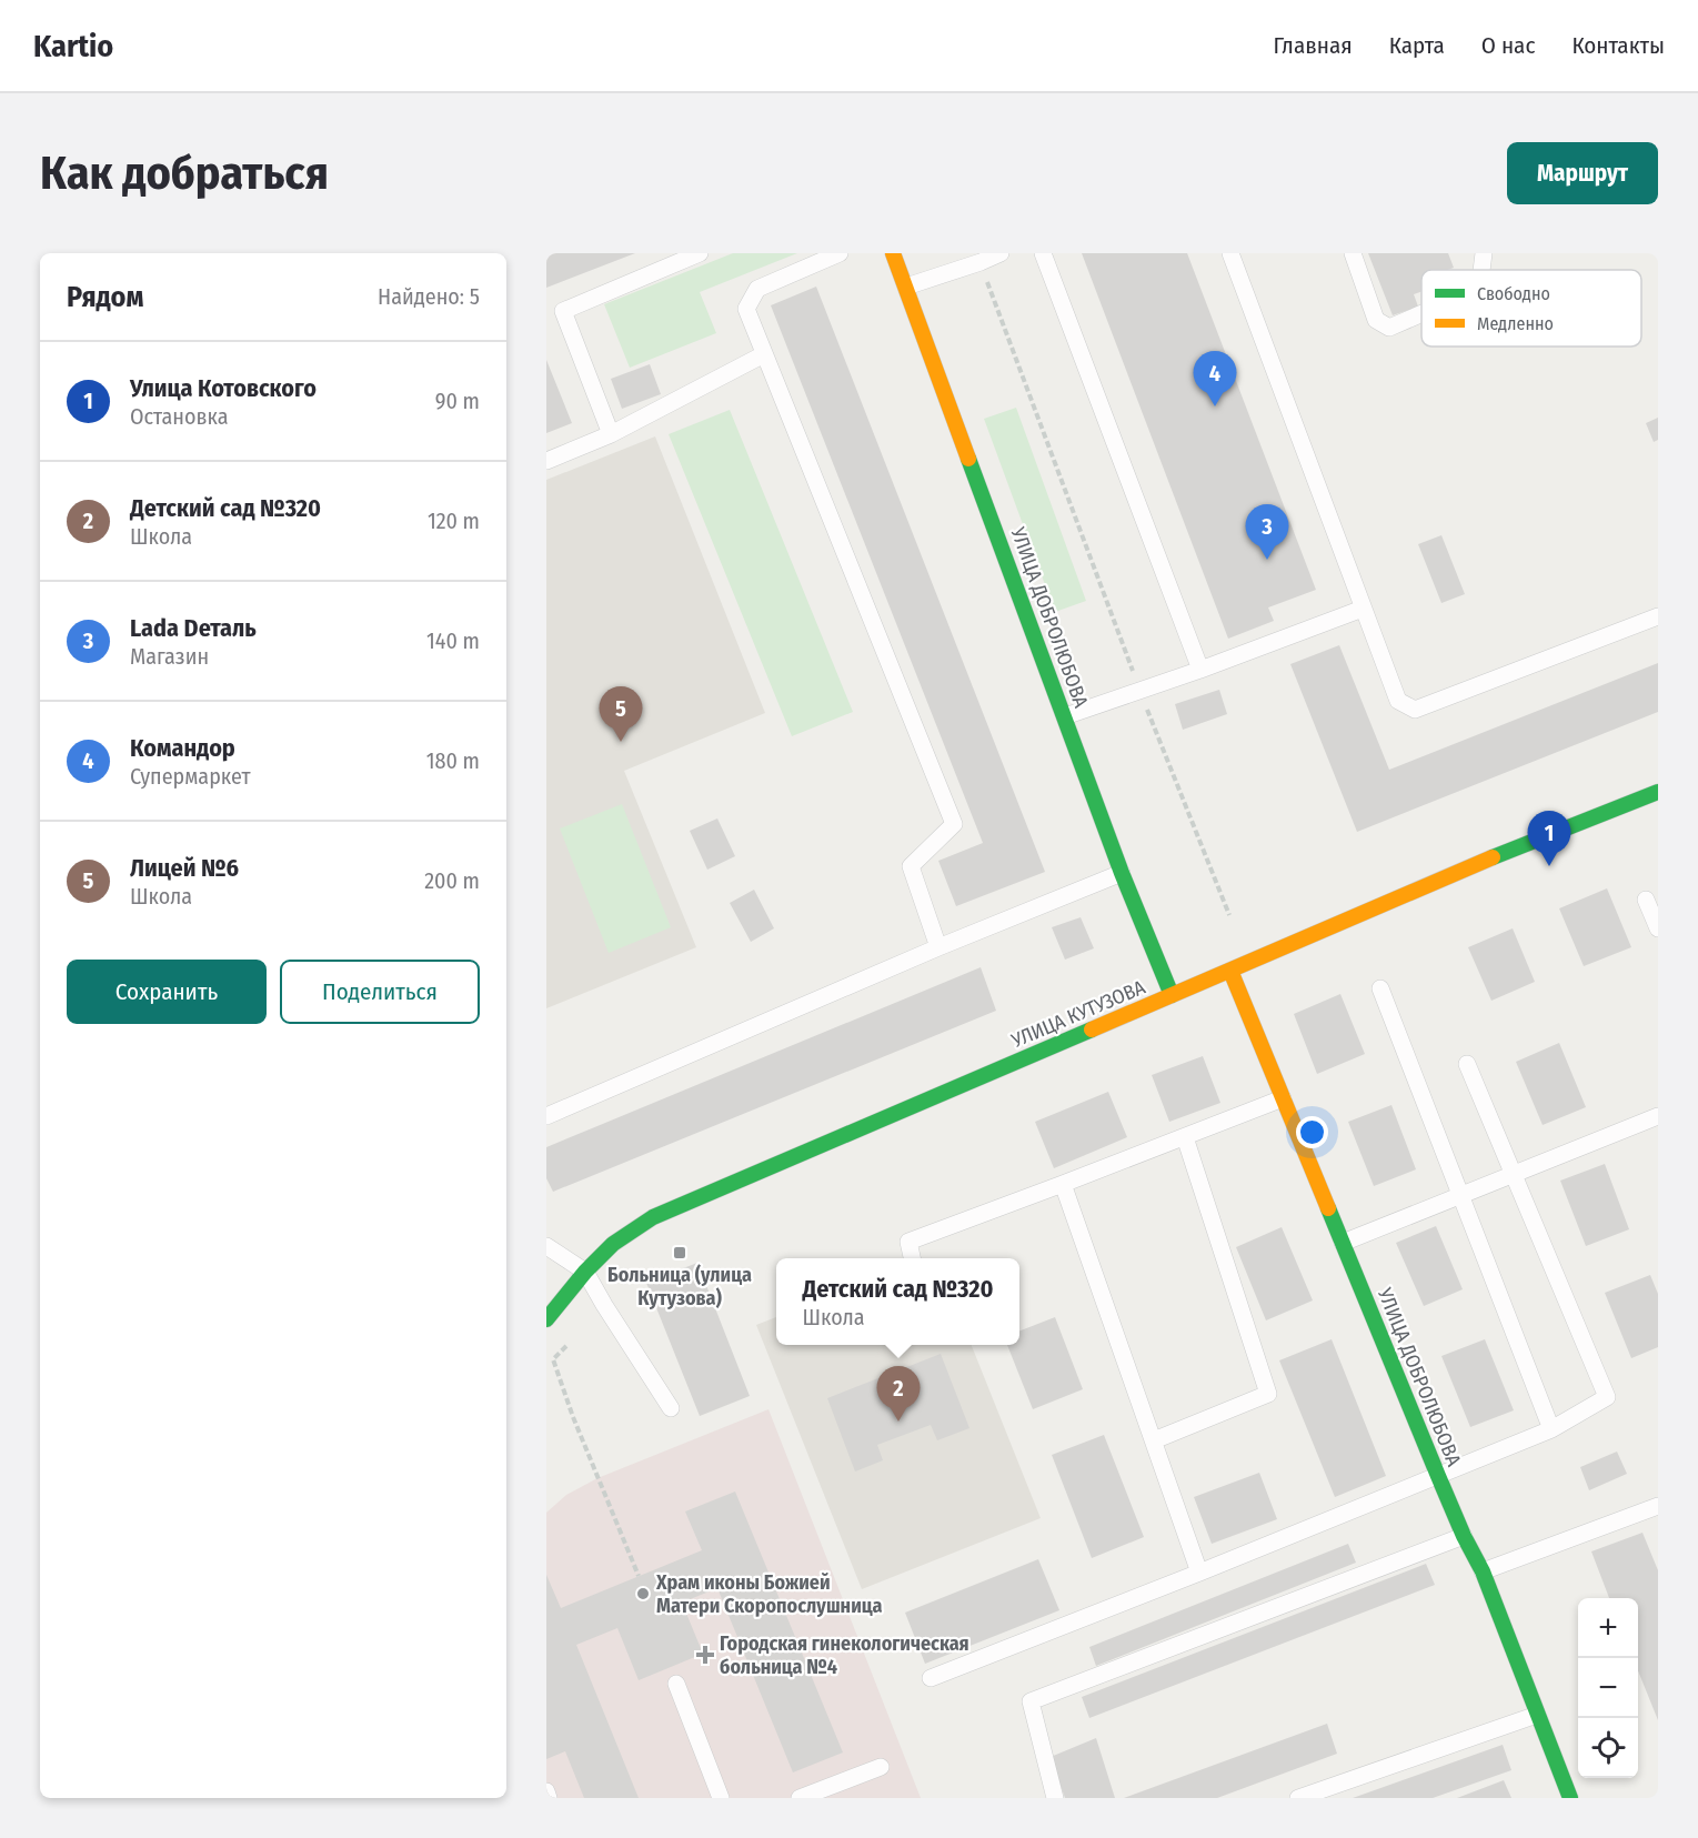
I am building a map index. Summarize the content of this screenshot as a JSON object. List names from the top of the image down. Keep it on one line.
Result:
{"streets":{"street":["УЛИЦА ДОБРОЛЮБОВА","УЛИЦА КУТУЗОВА"]},"crossings":[["УЛИЦА ДОБРОЛЮБОВА","УЛИЦА КУТУЗОВА"]],"places":{"transit":["Больница (улица Кутузова)"],"other":["Храм иконы Божией Матери Скоропослушница"],"health":["Городская гинекологическая больница №4"]},"legend":["Свободно","Медленно"],"page":{"header":"Kartio","nav":["Главная","Карта","О нас","Контакты"],"buttons":["Маршрут",["Сохранить","Поделиться"]],"title":"Как добраться","heading":["Рядом","Найдено: 5"],"list":[{"mark":"1","name":"Улица Котовского","note":"Остановка","value":"90 m"},{"mark":"2","name":"Детский сад №320","note":"Школа","value":"120 m"},{"mark":"3","name":"Lada Dеталь","note":"Магазин","value":"140 m"},{"mark":"4","name":"Командор","note":"Супермаркет","value":"180 m"},{"mark":"5","name":"Лицей №6","note":"Школа","value":"200 m"}],"pins":["4","3","5","1","2"],"popup":["Детский сад №320","Школа"],"map_buttons":["+","−"]}}
